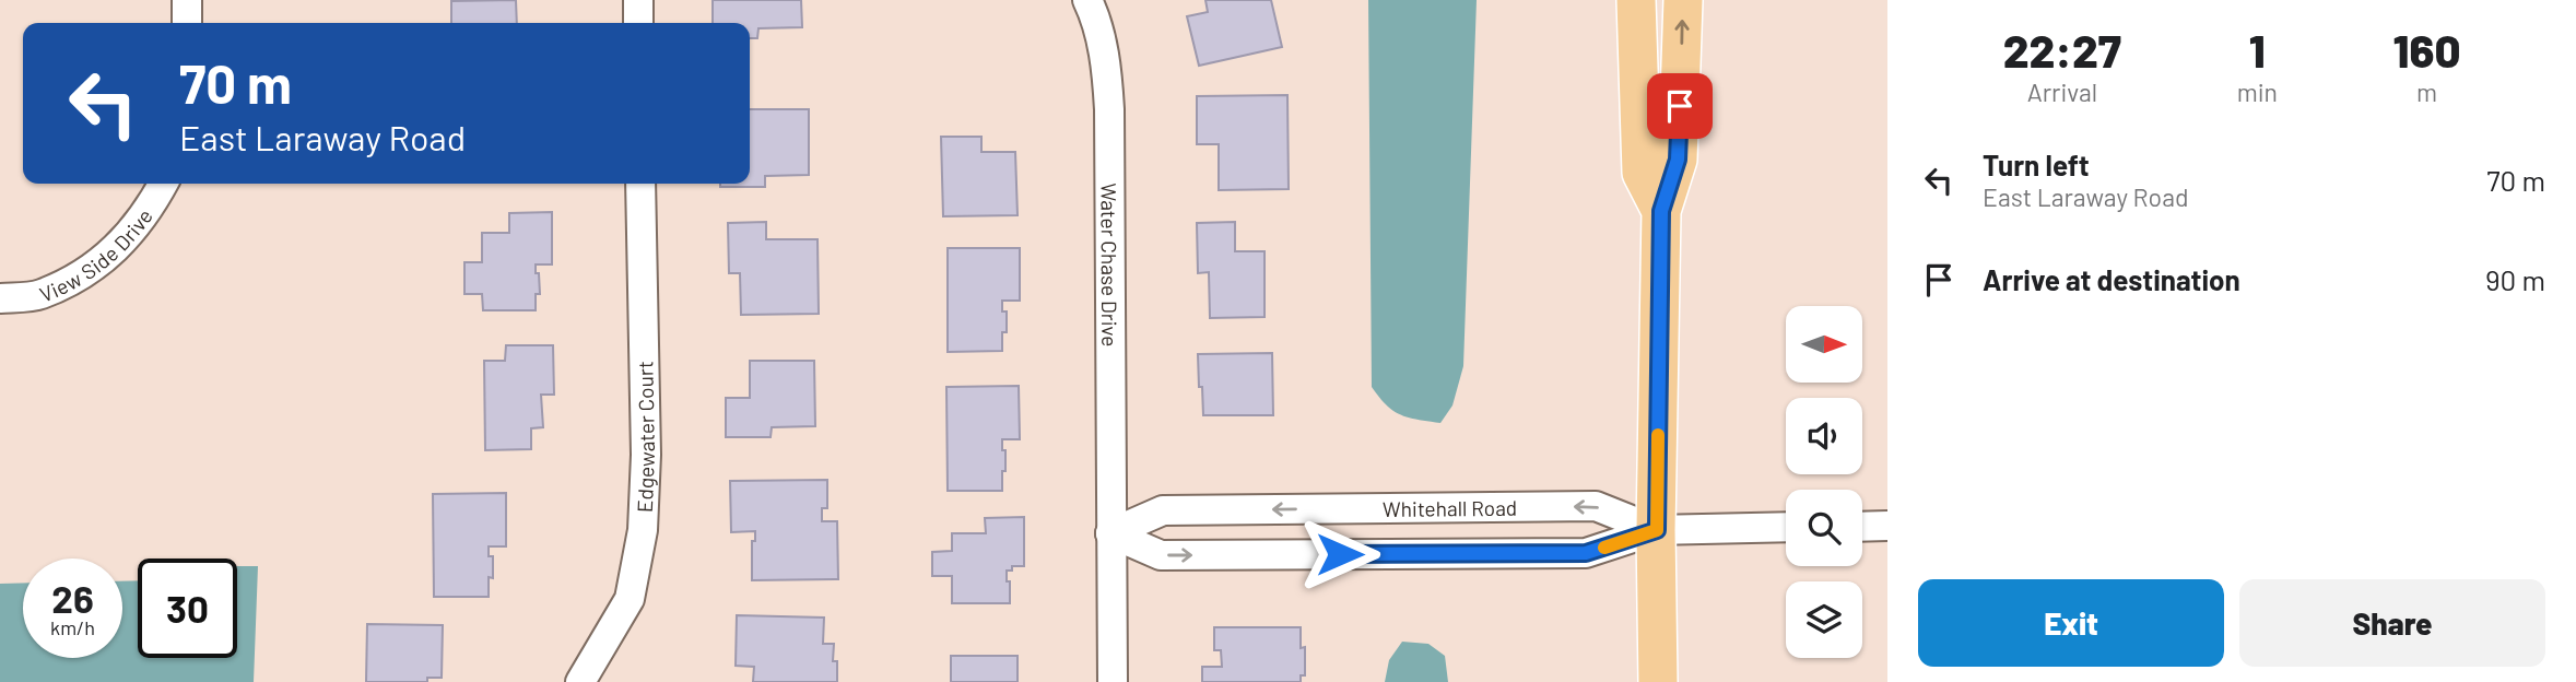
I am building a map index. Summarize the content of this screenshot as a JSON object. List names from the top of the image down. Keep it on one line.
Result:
{"streets":{"street":["View Side Drive","Water Chase Drive","Edgewater Court","Whitehall Road"]},"crossings":[["Water Chase Drive","Whitehall Road"]],"north":"right","page":{"eta":["22:27","Arrival","1","min","160","m"],"turn":["70 m","East Laraway Road"],"list":[{"name":"Turn left","note":"East Laraway Road","value":"70 m"},{"name":"Arrive at destination","value":"90 m"}],"speed":"26 km/h","limit":"30","buttons":["Exit","Share"]}}
